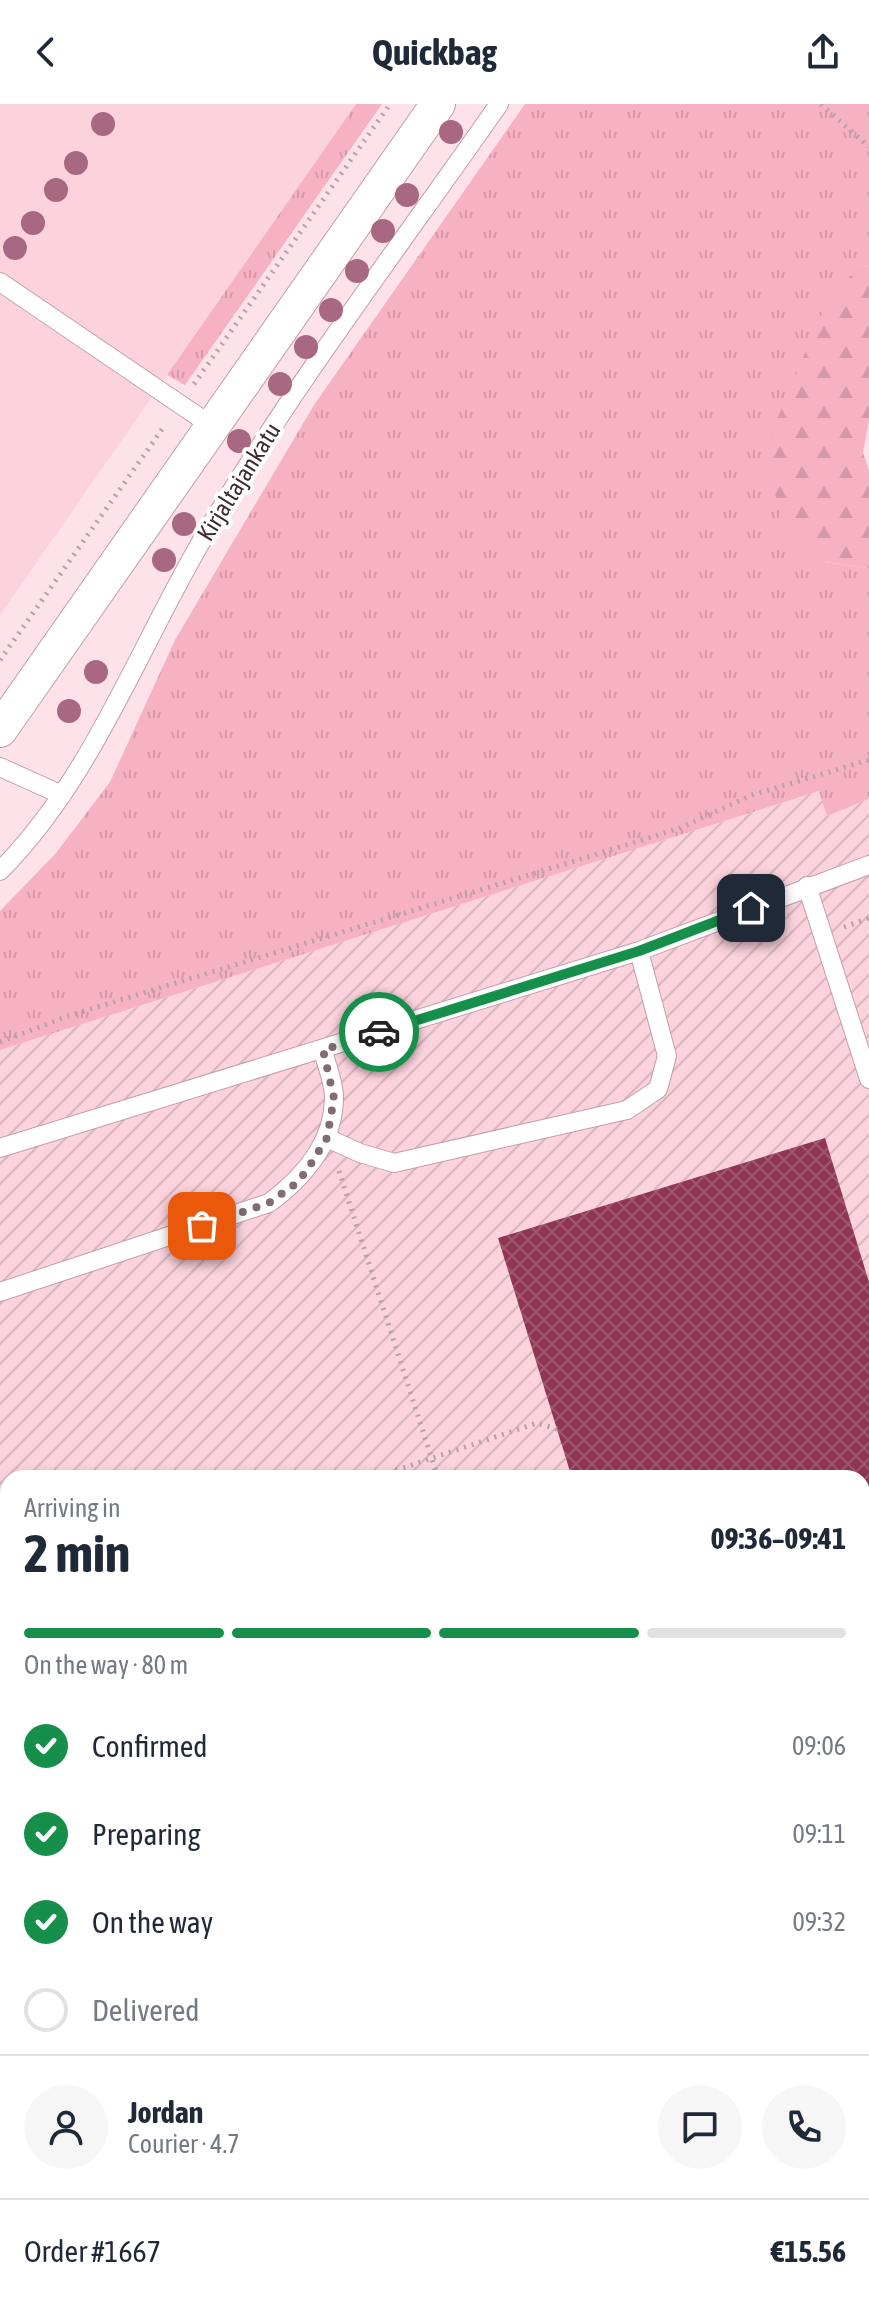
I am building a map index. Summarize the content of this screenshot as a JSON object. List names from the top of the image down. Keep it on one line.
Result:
{"streets":{"lane":["Kirjaltajankatu"]},"page":{"header":"Quickbag","heading":["2 min","Arriving in","09:36–09:41"],"panel":["Jordan","Courier · 4.7","Order #1667","€15.56"],"bar":"On the way · 80 m","list":[["Confirmed","09:06"],["Preparing","09:11"],["On the way","09:32"],"Delivered"]}}
